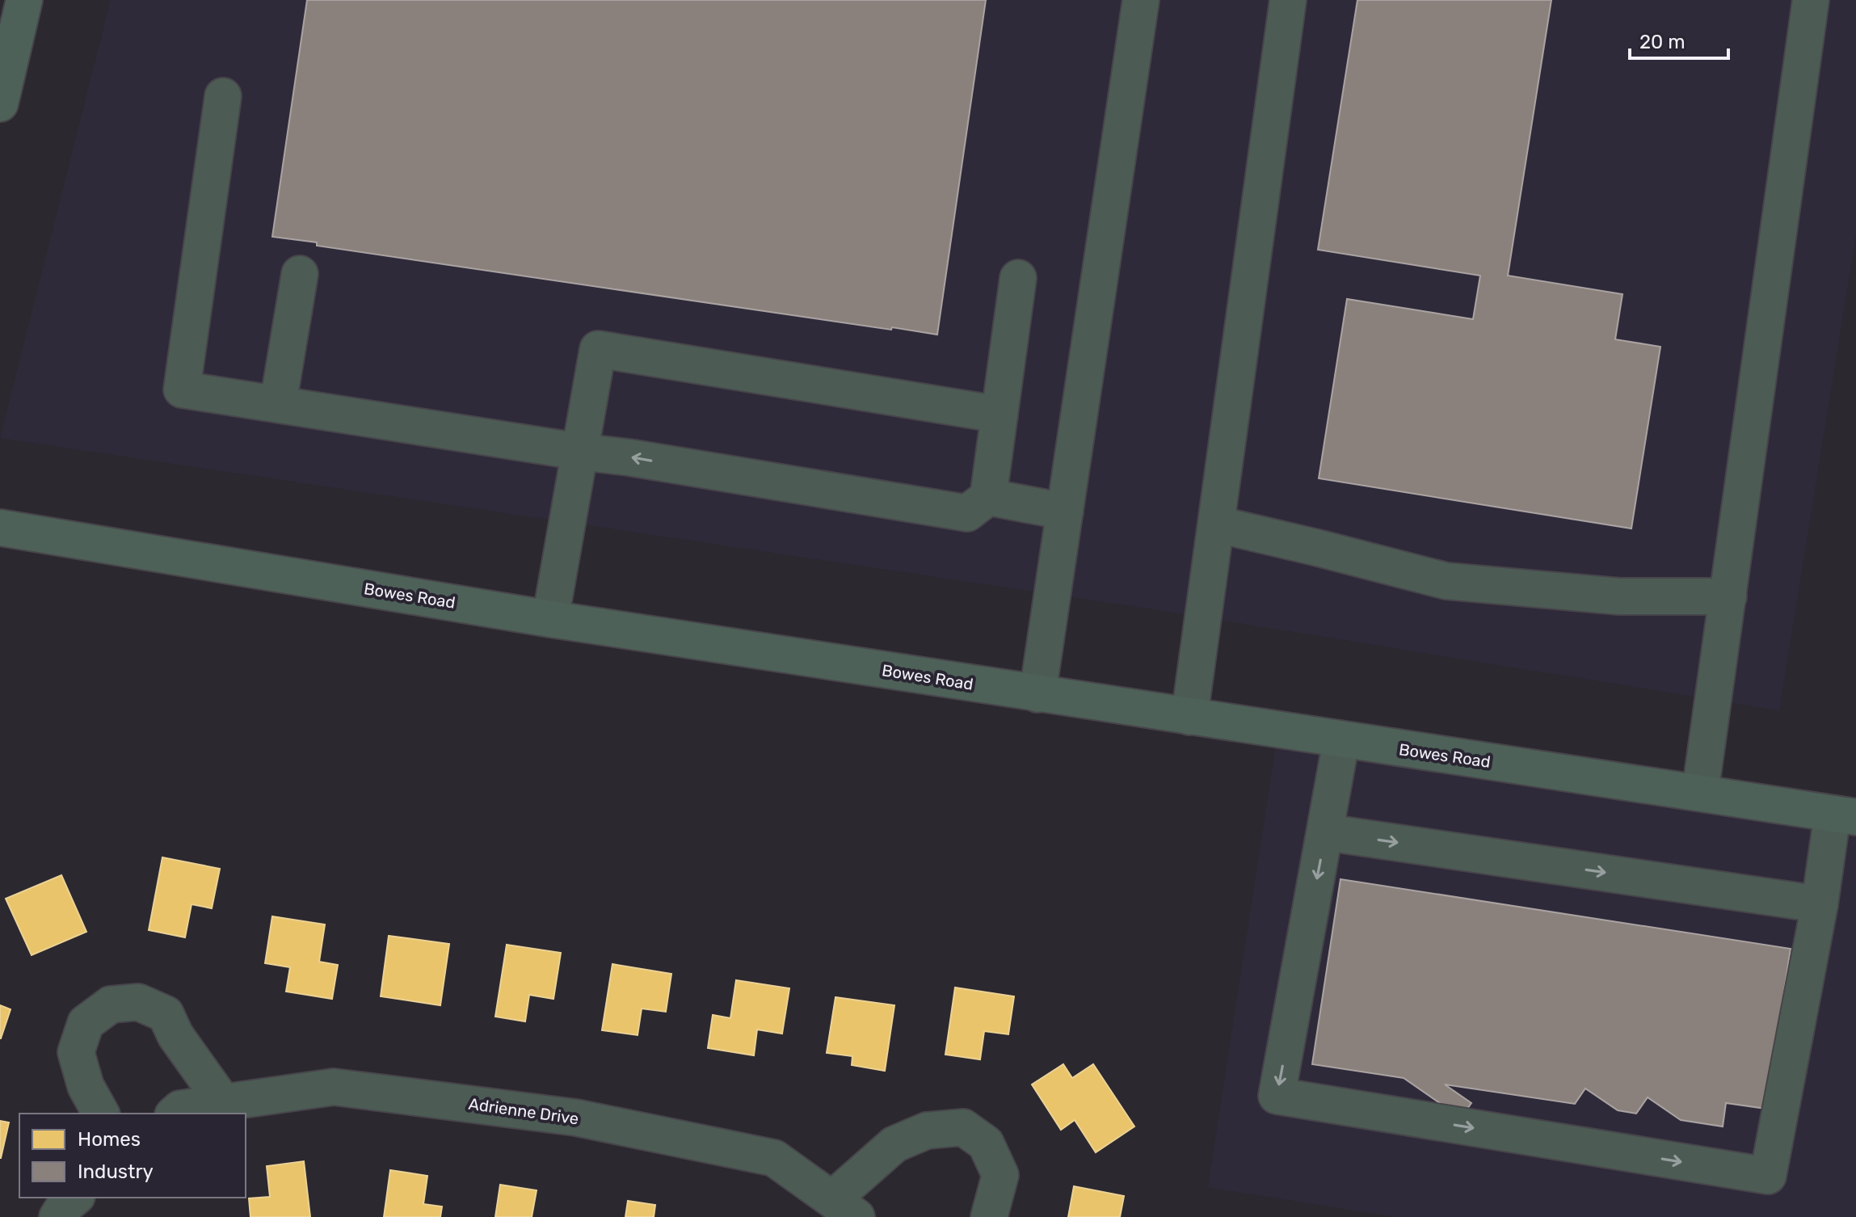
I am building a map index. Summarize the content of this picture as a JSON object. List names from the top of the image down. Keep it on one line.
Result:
{"streets":{"main road":["Bowes Road"],"street":["Adrienne Drive"]},"legend":["Homes","Industry"],"scale_bar":"20 m"}
